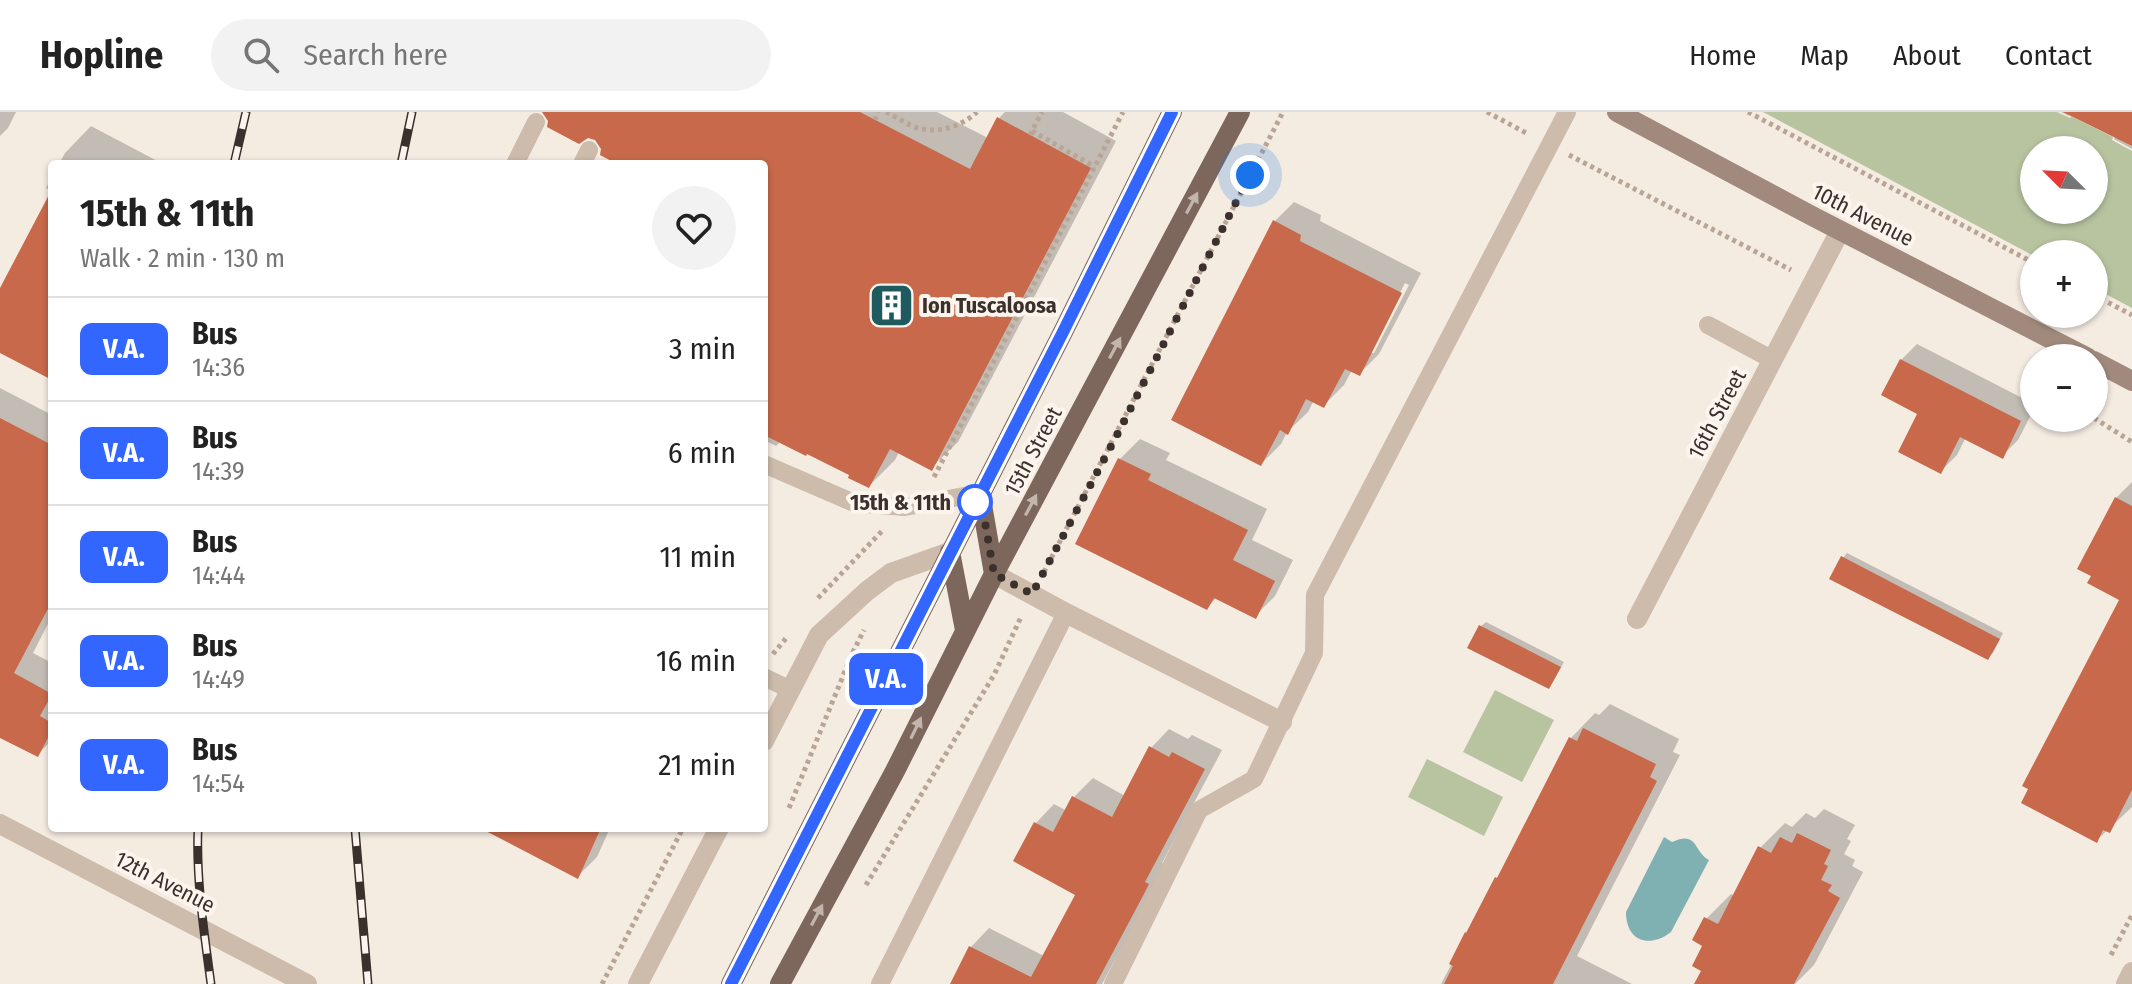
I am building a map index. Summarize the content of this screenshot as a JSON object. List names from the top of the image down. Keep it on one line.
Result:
{"streets":{"main road":["10th Avenue","15th Street"],"street":["16th Street","12th Avenue"]},"crossings":[["10th Avenue","16th Street"]],"places":{"building":["Ion Tuscaloosa"],"other":["15th & 11th"]},"lines":["bus line V.A."],"north":"top left","page":{"header":"Hopline","search":"Search here","nav":["Home","Map","About","Contact"],"on_map":"V.A.","map_buttons":["+","−"],"heading":["15th & 11th","Walk · 2 min · 130 m"],"list":[{"mark":"V.A.","name":"Bus","note":"14:36","value":"3 min"},{"mark":"V.A.","name":"Bus","note":"14:39","value":"6 min"},{"mark":"V.A.","name":"Bus","note":"14:44","value":"11 min"},{"mark":"V.A.","name":"Bus","note":"14:49","value":"16 min"},{"mark":"V.A.","name":"Bus","note":"14:54","value":"21 min"}]}}
